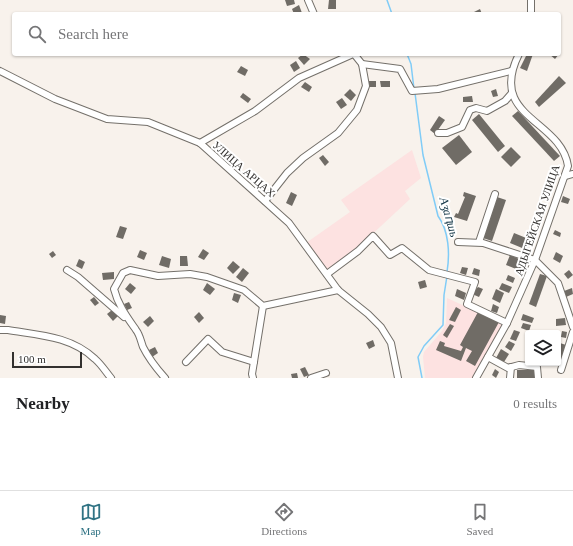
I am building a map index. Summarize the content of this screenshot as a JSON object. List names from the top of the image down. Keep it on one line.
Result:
{"streets":{"street":["УЛИЦА АРЦАХ","АДЫГЕЙСКАЯ УЛИЦА"]},"water":["Аӡаԥшь"],"scale_bar":"100 m","page":{"search":"Search here","scale":"100 m","heading":["Nearby","0 results"],"nav":["Map","Directions","Saved"]}}
